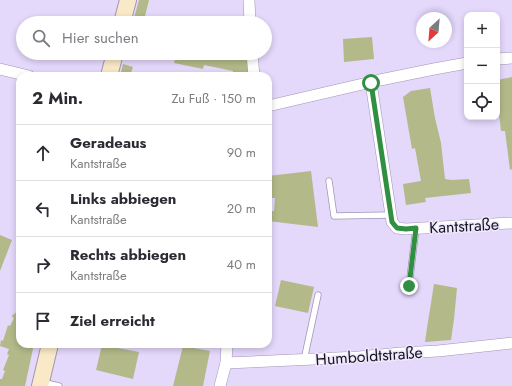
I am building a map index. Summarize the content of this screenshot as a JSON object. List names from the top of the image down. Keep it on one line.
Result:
{"streets":{"street":["Kantstraße","Humboldtstraße"]},"north":"bottom left","page":{"map_buttons":["+","−"],"search":"Hier suchen","heading":["2 Min.","Zu Fuß · 150 m"],"list":[["Geradeaus","Kantstraße","90 m"],["Links abbiegen","Kantstraße","20 m"],["Rechts abbiegen","Kantstraße","40 m"],"Ziel erreicht"]}}
